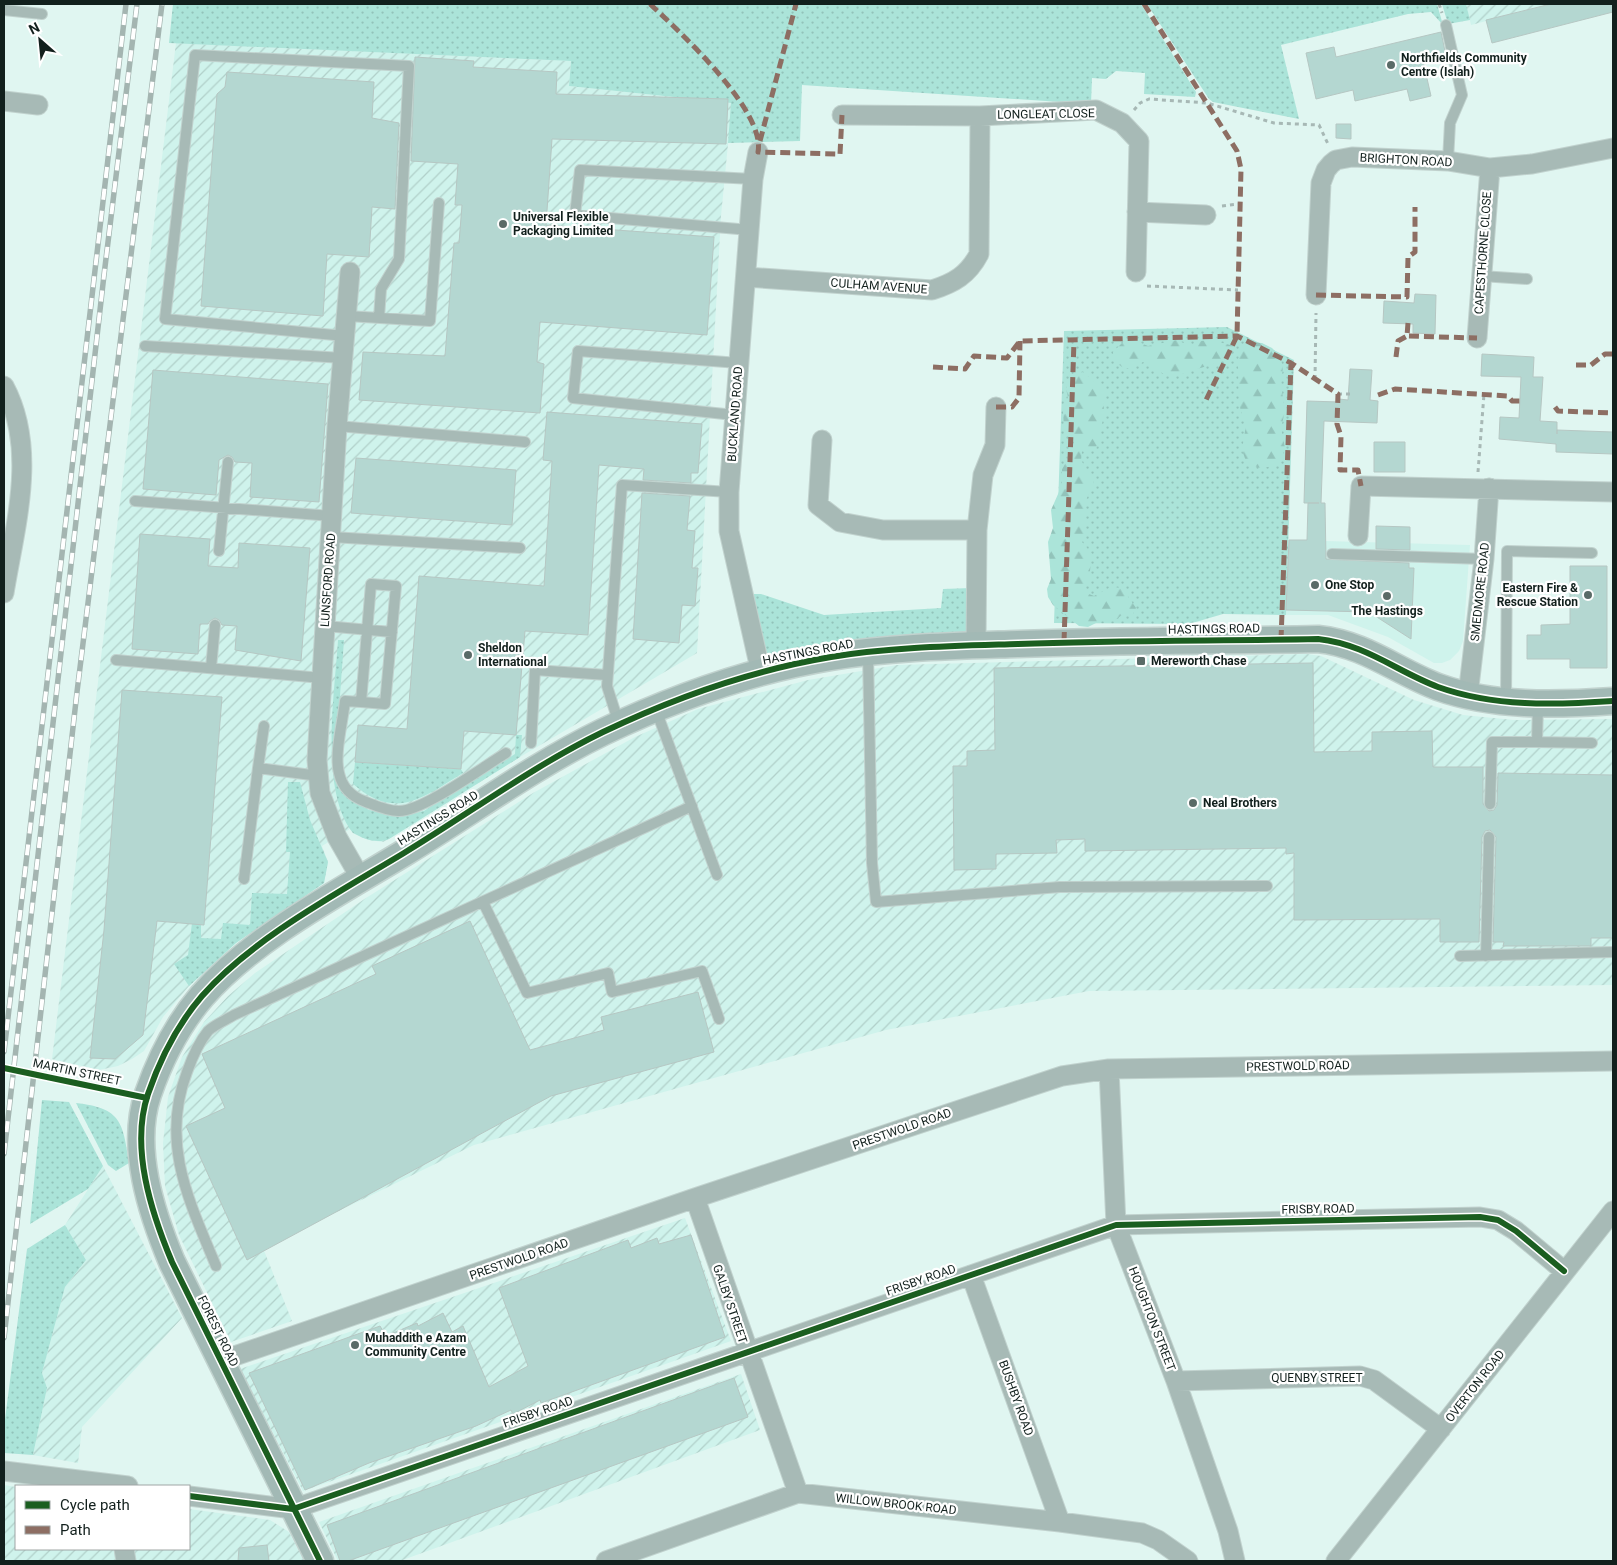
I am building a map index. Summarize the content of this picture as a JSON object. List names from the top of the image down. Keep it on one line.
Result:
{"streets":{"street":["LONGLEAT CLOSE","BRIGHTON ROAD","CAPESTHORNE CLOSE","CULHAM AVENUE","BUCKLAND ROAD","LUNSFORD ROAD","SMEDMORE ROAD","HASTINGS ROAD","PRESTWOLD ROAD","FRISBY ROAD","GALBY STREET","HOUGHTON STREET","FOREST ROAD","QUENBY STREET","OVERTON ROAD","BUSHBY ROAD","WILLOW BROOK ROAD"],"cycle path":["MARTIN STREET"]},"crossings":[["LONGLEAT CLOSE","CULHAM AVENUE"],["BRIGHTON ROAD","CAPESTHORNE CLOSE"],["CULHAM AVENUE","BUCKLAND ROAD"],["BUCKLAND ROAD","HASTINGS ROAD"],["LUNSFORD ROAD","HASTINGS ROAD"],["SMEDMORE ROAD","HASTINGS ROAD"],["HASTINGS ROAD","FOREST ROAD"],["PRESTWOLD ROAD","GALBY STREET"],["PRESTWOLD ROAD","HOUGHTON STREET"],["PRESTWOLD ROAD","FOREST ROAD"],["FRISBY ROAD","GALBY STREET"],["FRISBY ROAD","HOUGHTON STREET"],["FRISBY ROAD","FOREST ROAD"],["FRISBY ROAD","OVERTON ROAD"],["FRISBY ROAD","BUSHBY ROAD"],["GALBY STREET","WILLOW BROOK ROAD"],["HOUGHTON STREET","QUENBY STREET"],["QUENBY STREET","OVERTON ROAD"],["BUSHBY ROAD","WILLOW BROOK ROAD"]],"places":{"other":["Northfields Community Centre (Islah)","Universal Flexible Packaging Limited","One Stop","Eastern Fire & Rescue Station","The Hastings","Sheldon International","Neal Brothers","Muhaddith e Azam Community Centre"],"transit":["Mereworth Chase"]},"legend":["Cycle path","Path"],"north":"top left"}
